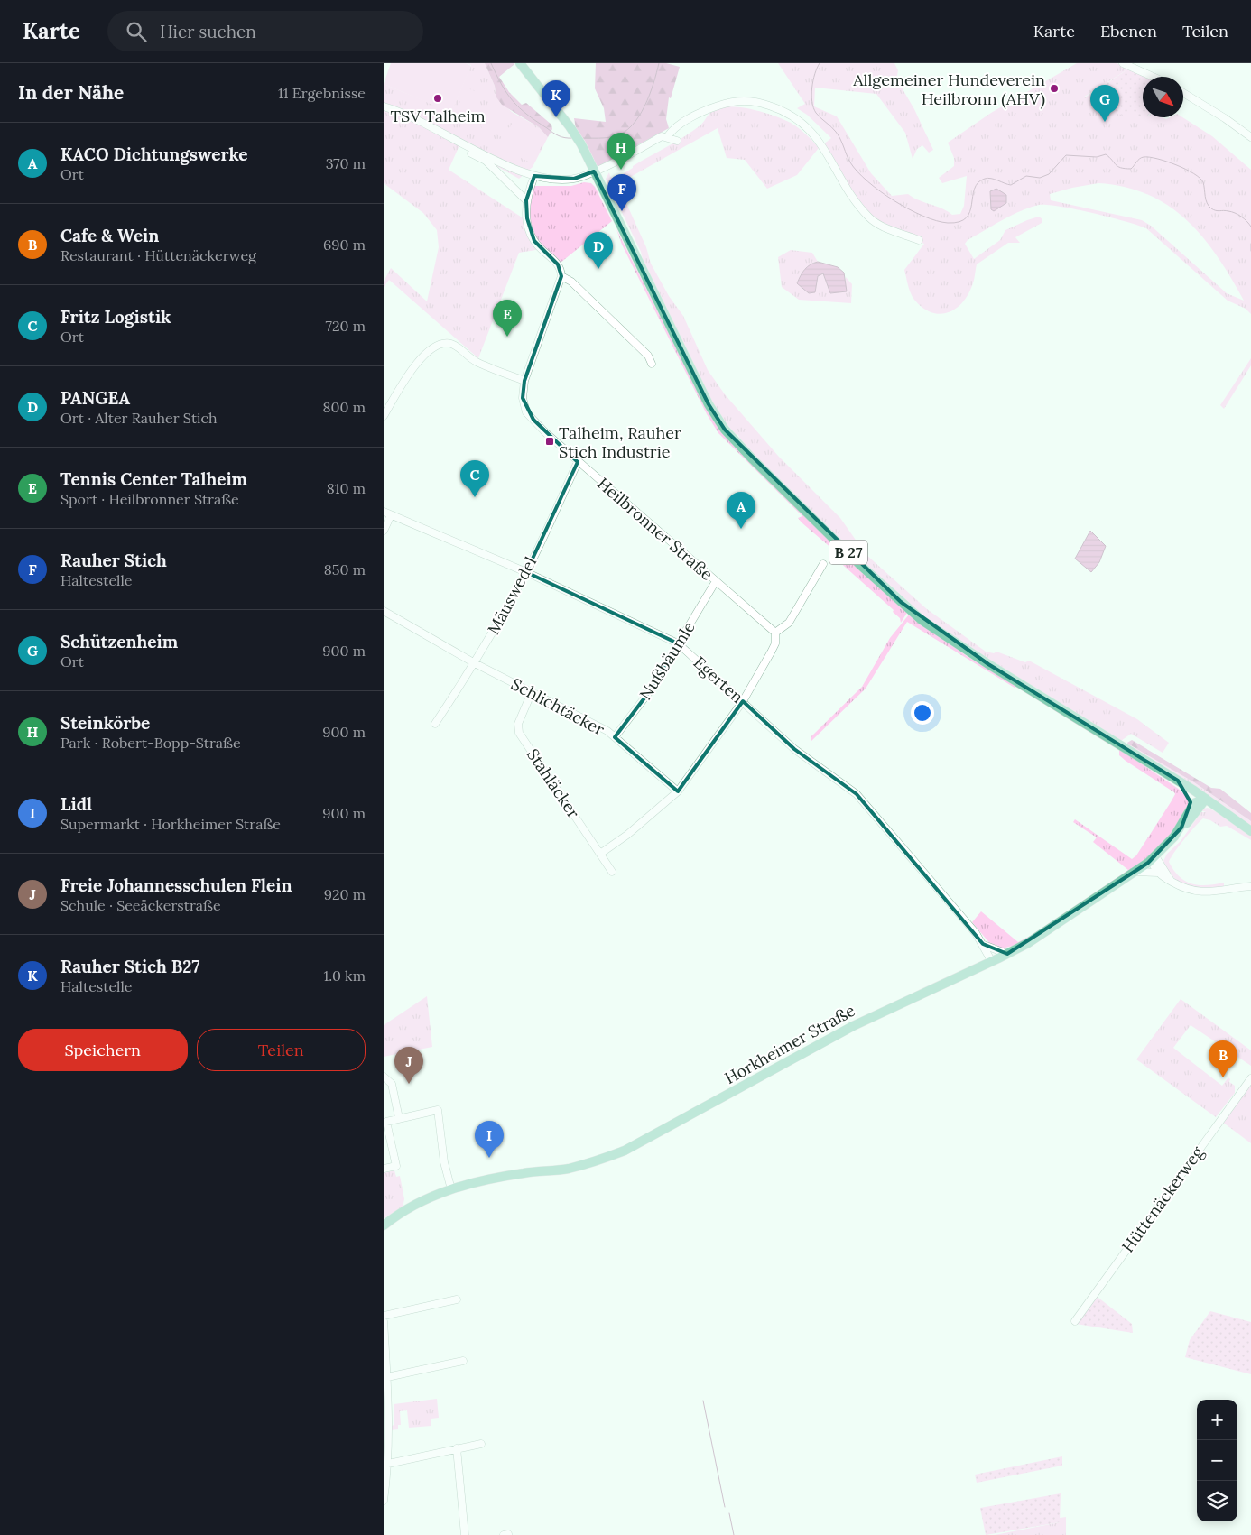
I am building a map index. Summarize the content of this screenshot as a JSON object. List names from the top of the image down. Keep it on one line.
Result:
{"streets":{"main road":["B 27","Horkheimer Straße"],"street":["Heilbronner Straße","Mäuswedel","Nußbäumle","Egerten","Schlichtäcker","Stahläcker","Hüttenäckerweg"]},"crossings":[["Heilbronner Straße","Mäuswedel"],["Heilbronner Straße","Nußbäumle"],["B 27","Horkheimer Straße"],["Mäuswedel","Egerten"],["Mäuswedel","Schlichtäcker"],["Nußbäumle","Egerten"],["Nußbäumle","Schlichtäcker"],["Egerten","Horkheimer Straße"],["Schlichtäcker","Stahläcker"]],"places":{"other":["Allgemeiner Hundeverein Heilbronn (AHV)","TSV Talheim"],"transit":["Talheim, Rauher Stich Industrie"]},"north":"bottom right","page":{"header":"Karte","search":"Hier suchen","nav":["Karte","Ebenen","Teilen"],"heading":["In der Nähe","11 Ergebnisse"],"pins":["K","G","H","F","D","E","C","A","B","J","I"],"list":[{"mark":"A","name":"KACO Dichtungswerke","note":"Ort","value":"370 m"},{"mark":"B","name":"Cafe & Wein","note":"Restaurant · Hüttenäckerweg","value":"690 m"},{"mark":"C","name":"Fritz Logistik","note":"Ort","value":"720 m"},{"mark":"D","name":"PANGEA","note":"Ort · Alter Rauher Stich","value":"800 m"},{"mark":"E","name":"Tennis Center Talheim","note":"Sport · Heilbronner Straße","value":"810 m"},{"mark":"F","name":"Rauher Stich","note":"Haltestelle","value":"850 m"},{"mark":"G","name":"Schützenheim","note":"Ort","value":"900 m"},{"mark":"H","name":"Steinkörbe","note":"Park · Robert-Bopp-Straße","value":"900 m"},{"mark":"I","name":"Lidl","note":"Supermarkt · Horkheimer Straße","value":"900 m"},{"mark":"J","name":"Freie Johannesschulen Flein","note":"Schule · Seeäckerstraße","value":"920 m"},{"mark":"K","name":"Rauher Stich B27","note":"Haltestelle","value":"1.0 km"}],"buttons":["Speichern","Teilen"],"map_buttons":["+","−"]}}
